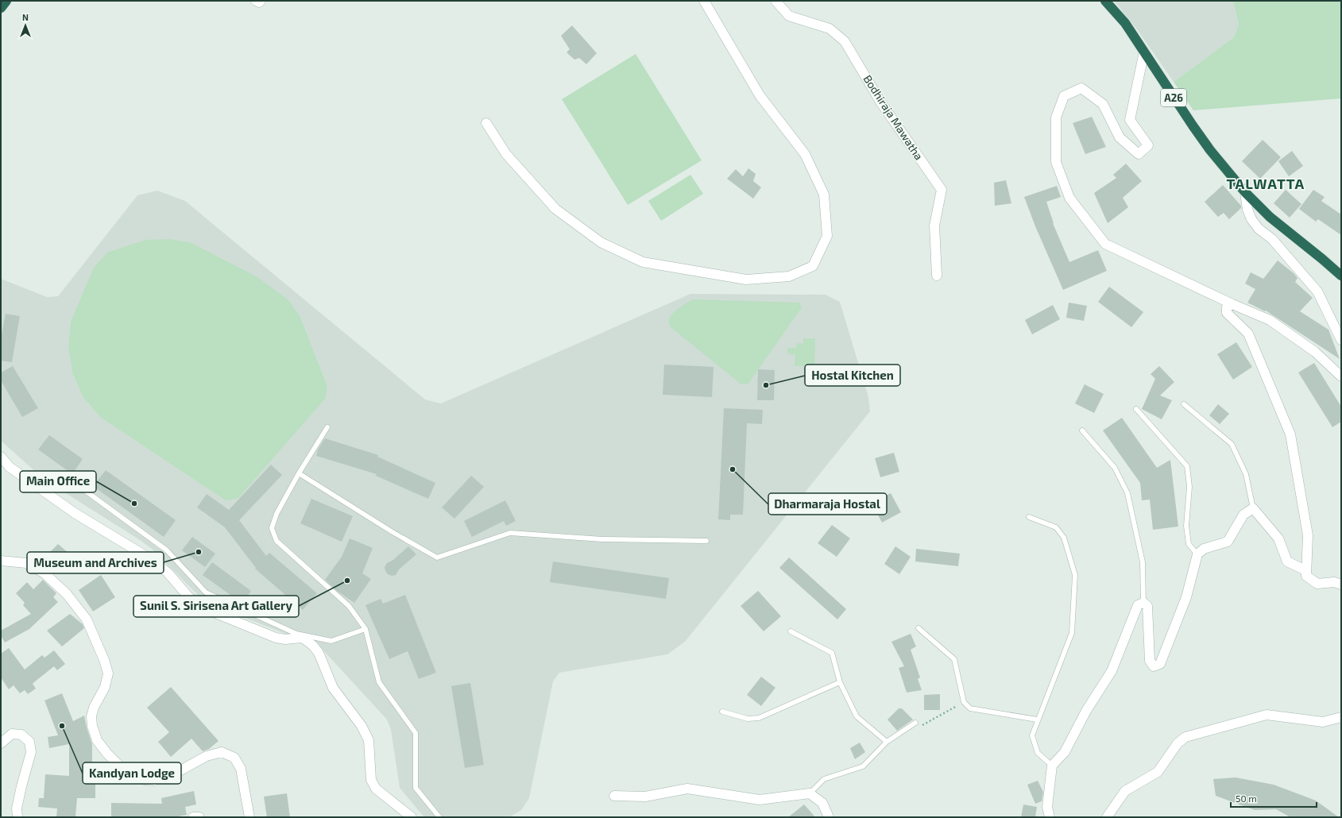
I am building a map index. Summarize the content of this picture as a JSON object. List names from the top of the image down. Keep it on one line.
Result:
{"streets":{"highway":["A26"],"street":["Bodhiraja Mawatha"]},"districts":["TALWATTA"],"places":["Hostal Kitchen","Dharmaraja Hostal","Main Office","Museum and Archives","Sunil S. Sirisena Art Gallery","Kandyan Lodge"],"scale_bar":"50 m","north":"top"}
